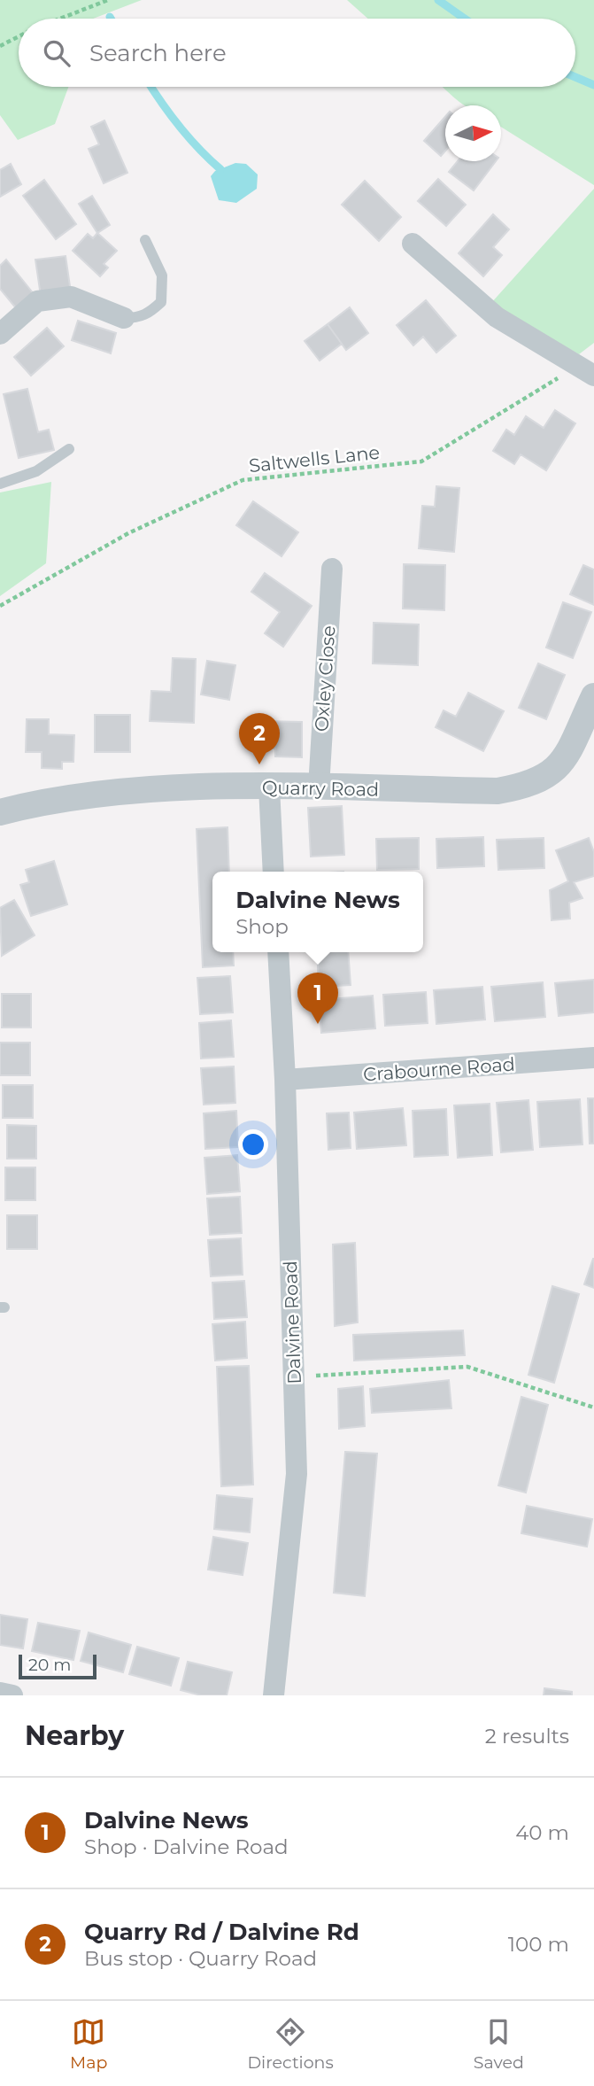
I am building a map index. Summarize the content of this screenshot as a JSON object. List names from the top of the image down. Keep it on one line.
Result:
{"streets":{"street":["Oxley Close","Quarry Road","Crabourne Road","Dalvine Road"],"path":["Saltwells Lane"]},"crossings":[["Oxley Close","Quarry Road"],["Crabourne Road","Dalvine Road"]],"scale_bar":"20 m","north":"right","page":{"search":"Search here","pins":["2","1"],"popup":["Dalvine News","Shop"],"scale":"20 m","heading":["Nearby","2 results"],"list":[{"mark":"1","name":"Dalvine News","note":"Shop · Dalvine Road","value":"40 m"},{"mark":"2","name":"Quarry Rd / Dalvine Rd","note":"Bus stop · Quarry Road","value":"100 m"}],"nav":["Map","Directions","Saved"]}}
